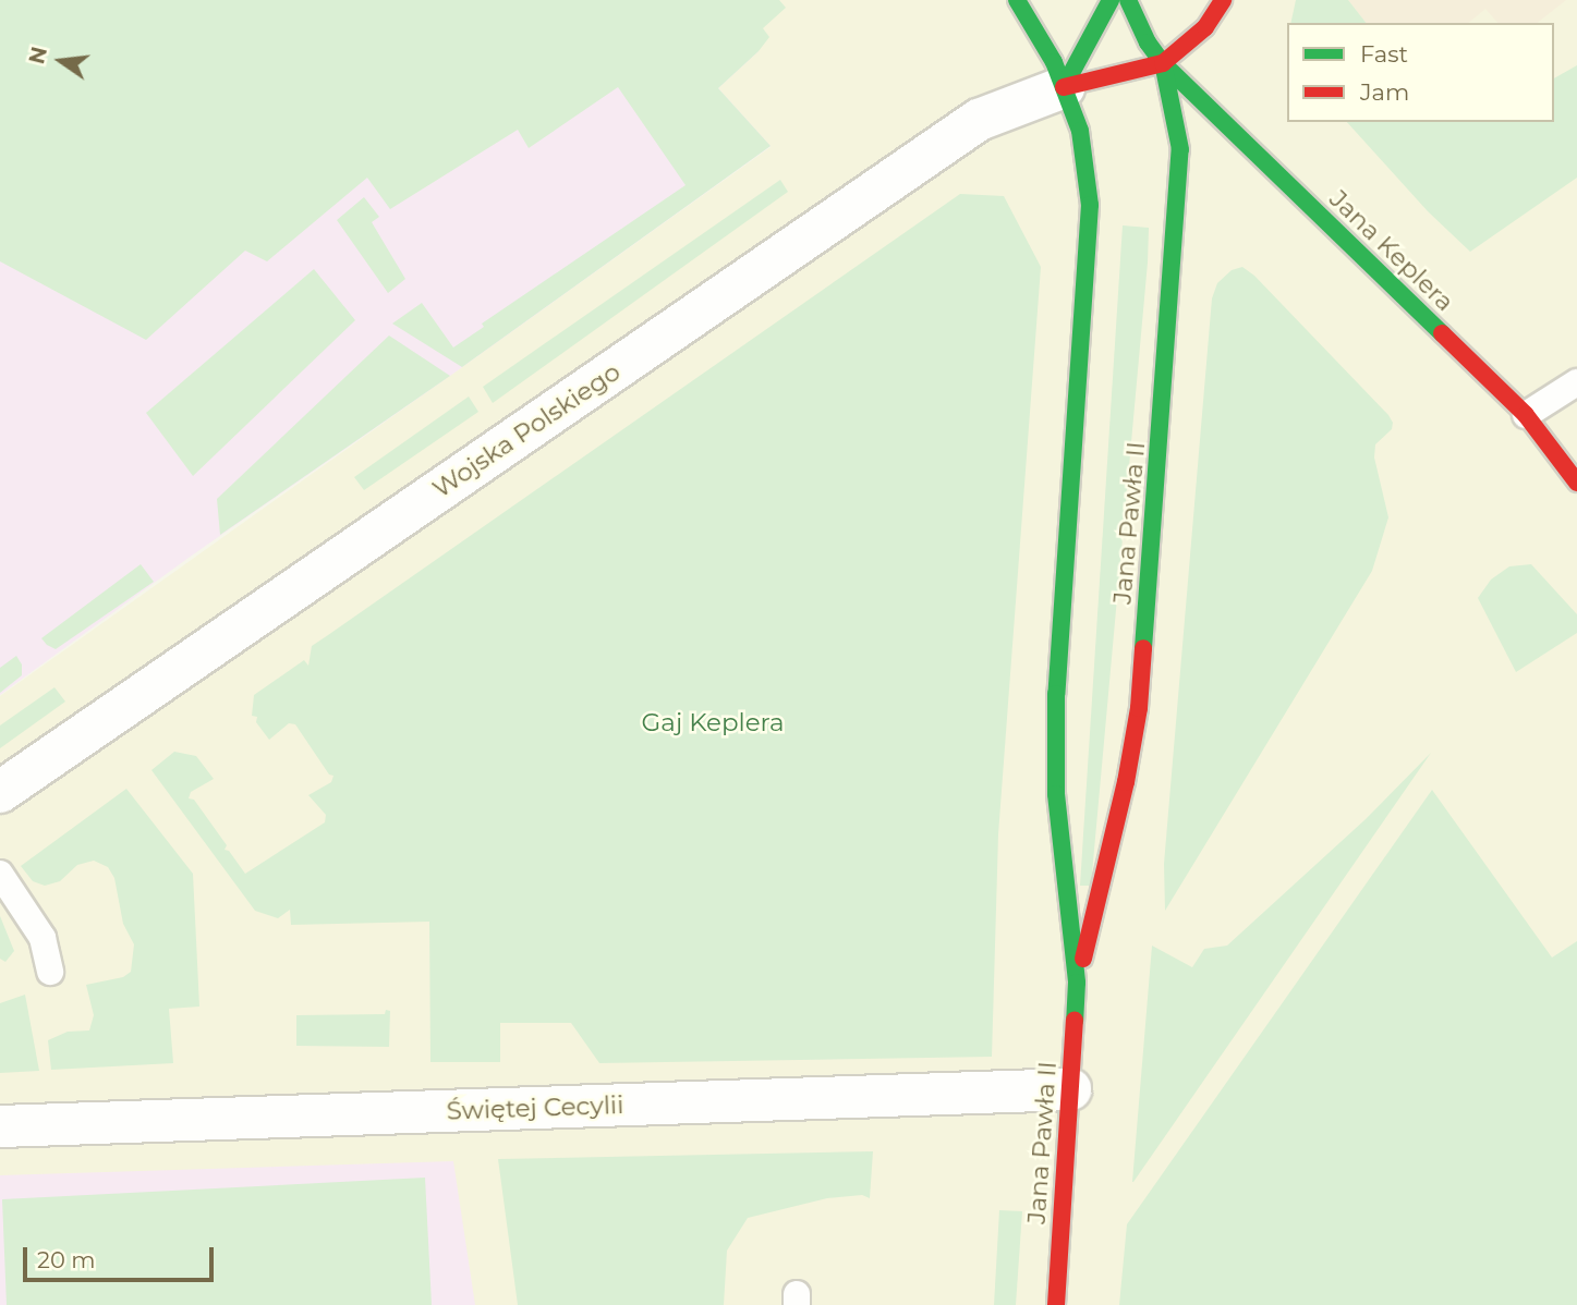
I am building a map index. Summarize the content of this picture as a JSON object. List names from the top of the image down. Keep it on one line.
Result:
{"streets":{"main road":["Jana Keplera","Jana Pawła II"],"street":["Wojska Polskiego","Świętej Cecylii"]},"crossings":[["Jana Keplera","Jana Pawła II"],["Wojska Polskiego","Jana Pawła II"],["Jana Pawła II","Świętej Cecylii"]],"parks":["Gaj Keplera"],"legend":["Fast","Jam"],"scale_bar":"20 m","north":"left"}
